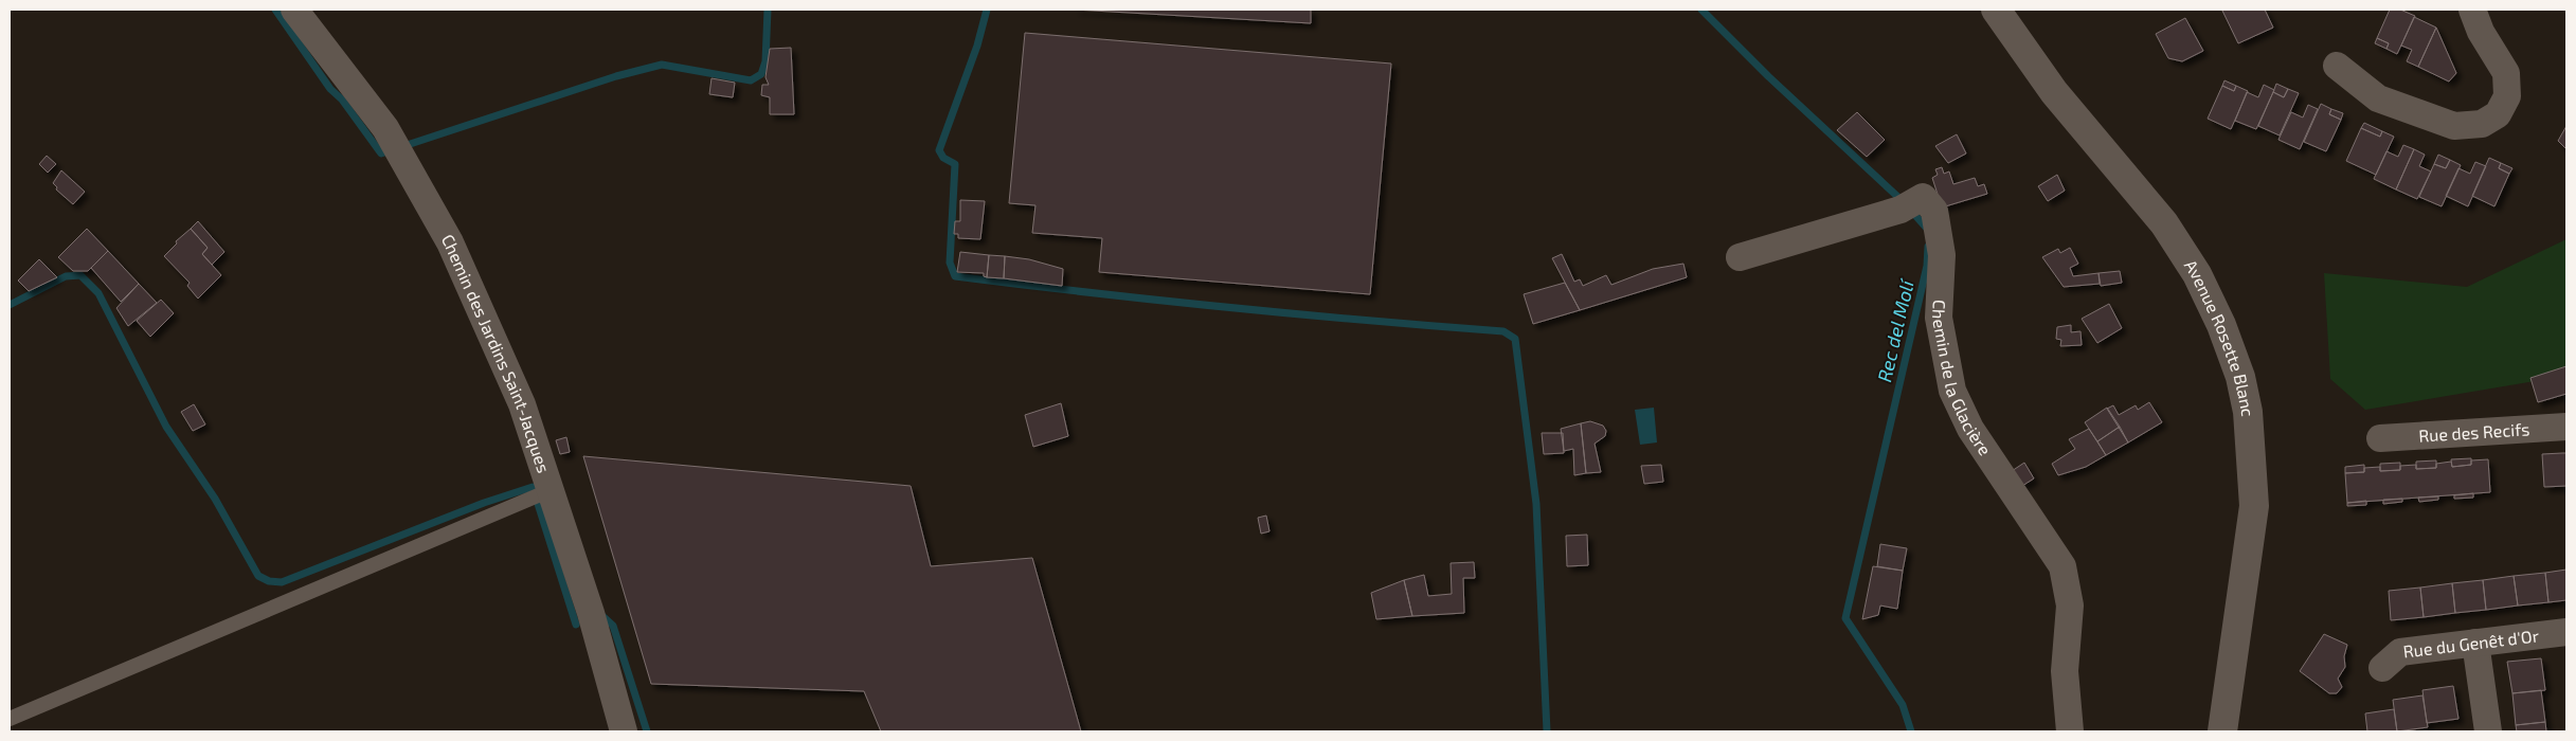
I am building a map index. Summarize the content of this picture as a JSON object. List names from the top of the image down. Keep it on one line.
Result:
{"streets":{"main road":["Avenue Rosette Blanc"],"street":["Chemin des Jardins Saint-Jacques","Chemin de la Glacière","Rue des Recifs","Rue du Genêt d'Or"]},"water":["Rec del Molí"]}
